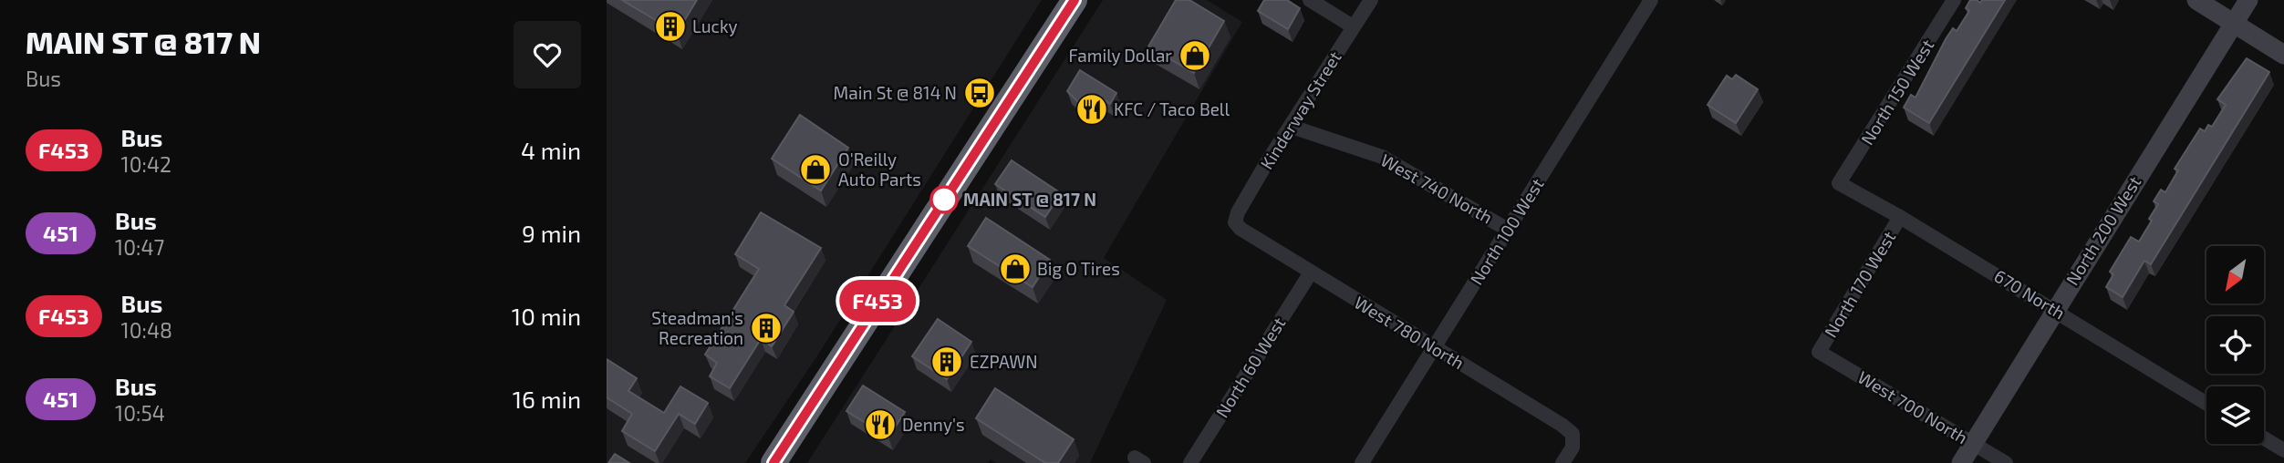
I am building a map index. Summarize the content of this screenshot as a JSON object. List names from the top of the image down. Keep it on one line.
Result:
{"streets":{"street":["North 150 West","Kinderway Street","West 740 North","North 200 West","North 100 West","North 170 West","670 North","West 780 North","North 60 West","West 700 North"]},"crossings":[["North 150 West","670 North"],["Kinderway Street","West 740 North"],["Kinderway Street","West 780 North"],["West 740 North","North 100 West"],["North 200 West","670 North"],["North 200 West","West 700 North"],["North 100 West","West 780 North"],["North 170 West","670 North"],["North 170 West","West 700 North"],["West 780 North","North 60 West"]],"places":{"building":["Lucky","Steadman's Recreation","EZPAWN"],"shop":["Family Dollar","O'Reilly Auto Parts","Big O Tires"],"bus stop":["Main St @ 814 N"],"restaurant":["KFC / Taco Bell","Denny's"],"other":["MAIN ST @ 817 N"]},"lines":["bus line F453"],"north":"bottom left","page":{"heading":["MAIN ST @ 817 N","Bus"],"on_map":"F453","list":[{"mark":"F453","name":"Bus","note":"10:42","value":"4 min"},{"mark":"451","name":"Bus","note":"10:47","value":"9 min"},{"mark":"F453","name":"Bus","note":"10:48","value":"10 min"},{"mark":"451","name":"Bus","note":"10:54","value":"16 min"}]}}
